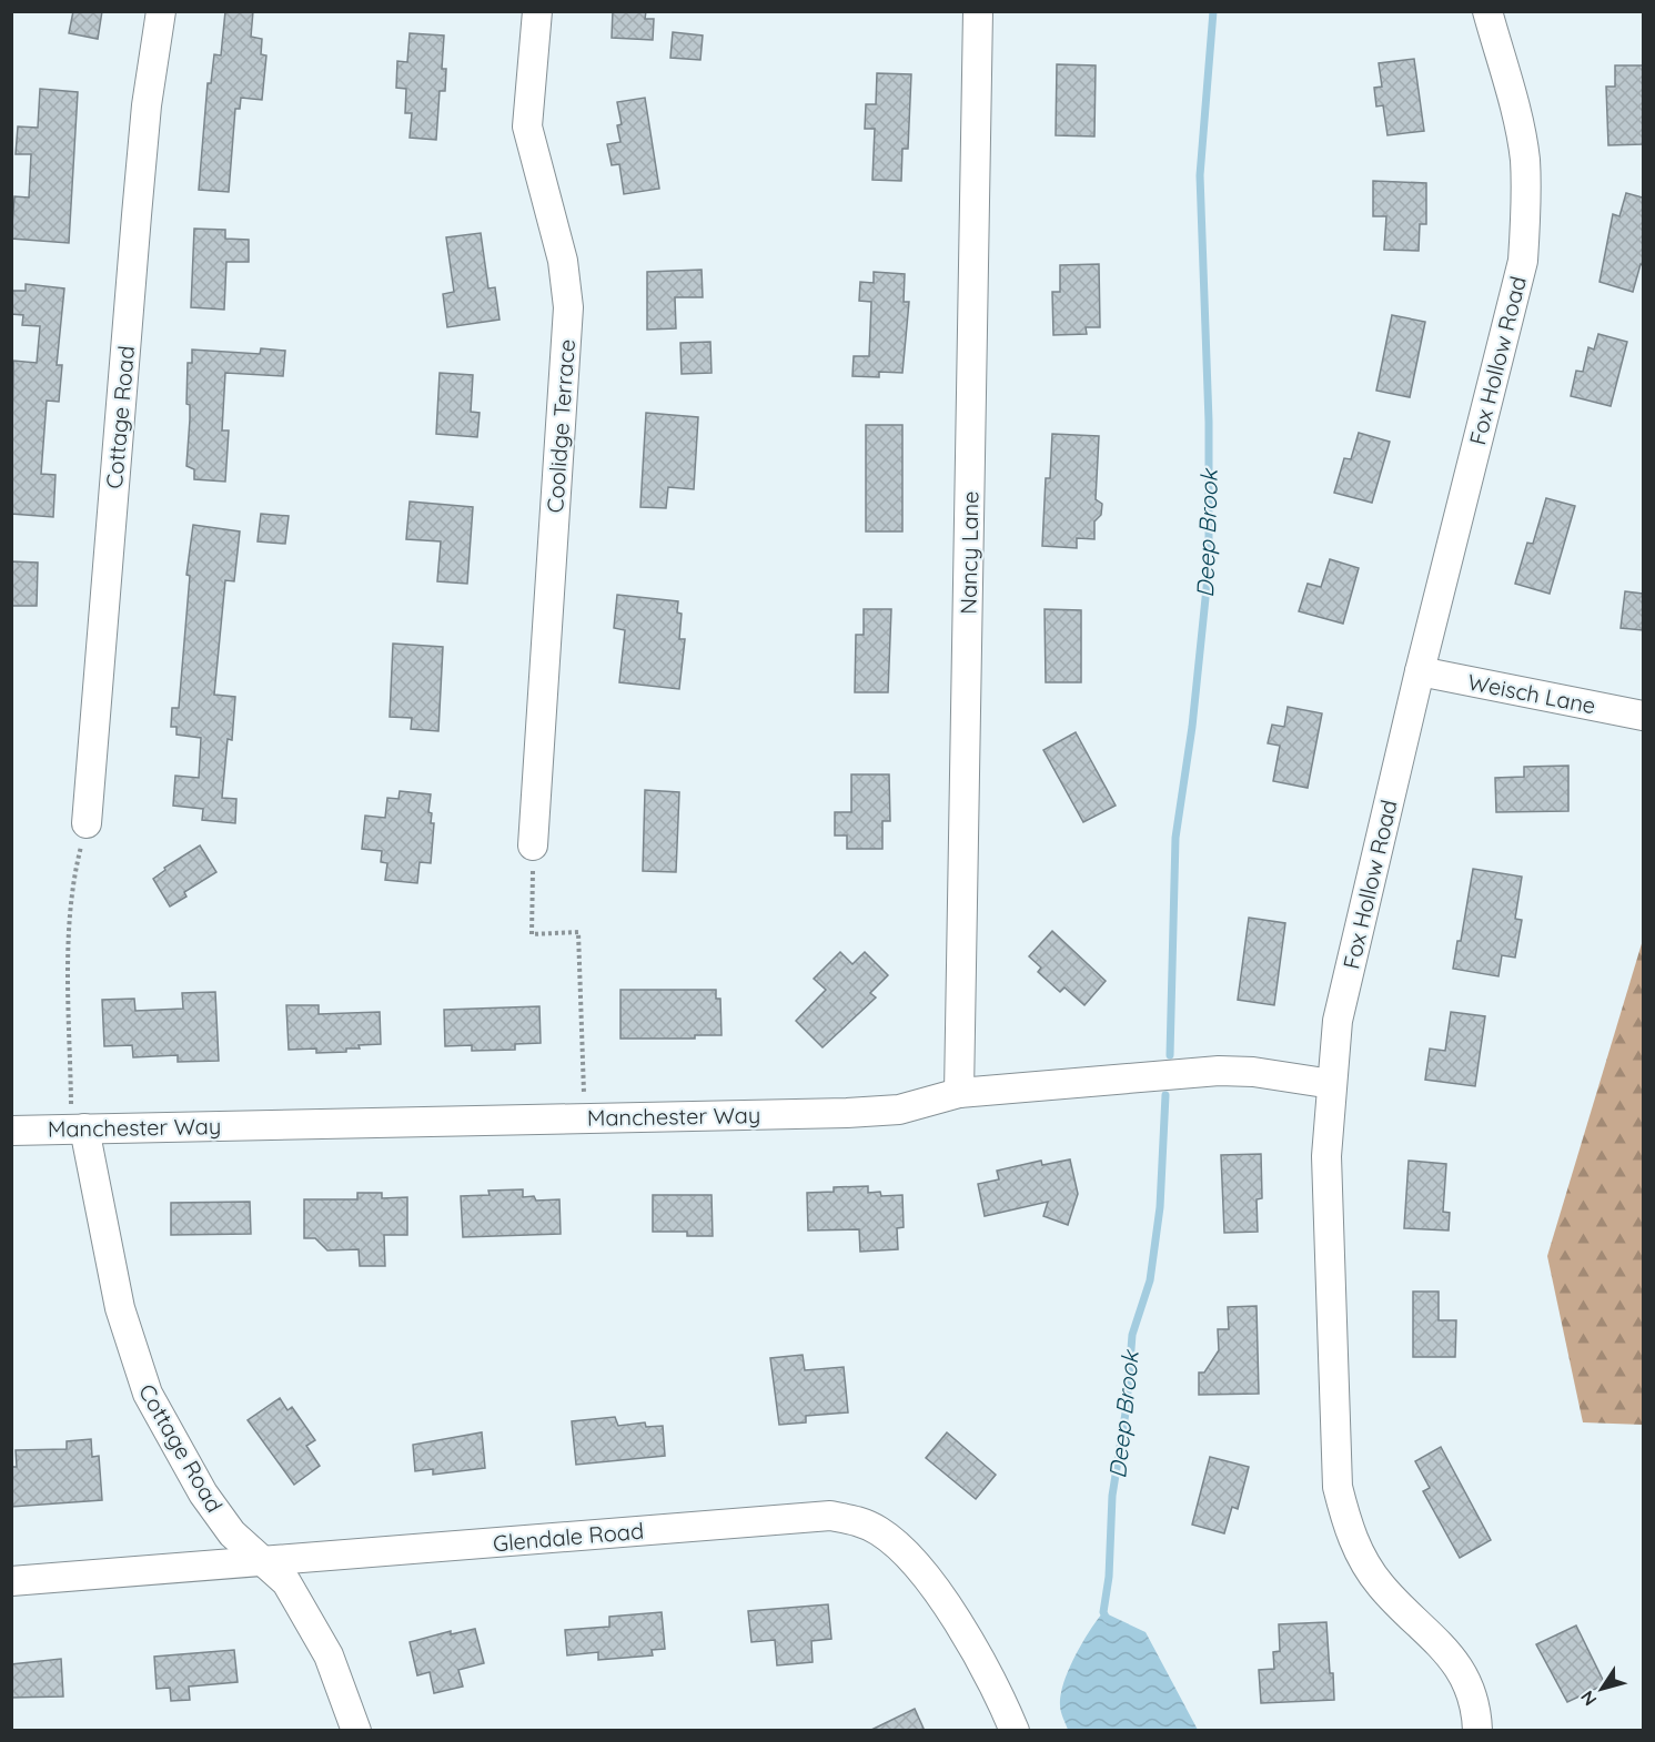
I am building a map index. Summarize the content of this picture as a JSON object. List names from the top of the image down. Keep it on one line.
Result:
{"streets":{"street":["Fox Hollow Road","Cottage Road","Coolidge Terrace","Nancy Lane","Weisch Lane","Manchester Way","Glendale Road"]},"crossings":[["Fox Hollow Road","Weisch Lane"],["Fox Hollow Road","Manchester Way"],["Cottage Road","Manchester Way"],["Cottage Road","Glendale Road"],["Nancy Lane","Manchester Way"]],"water":["Deep Brook"],"north":"bottom left"}
